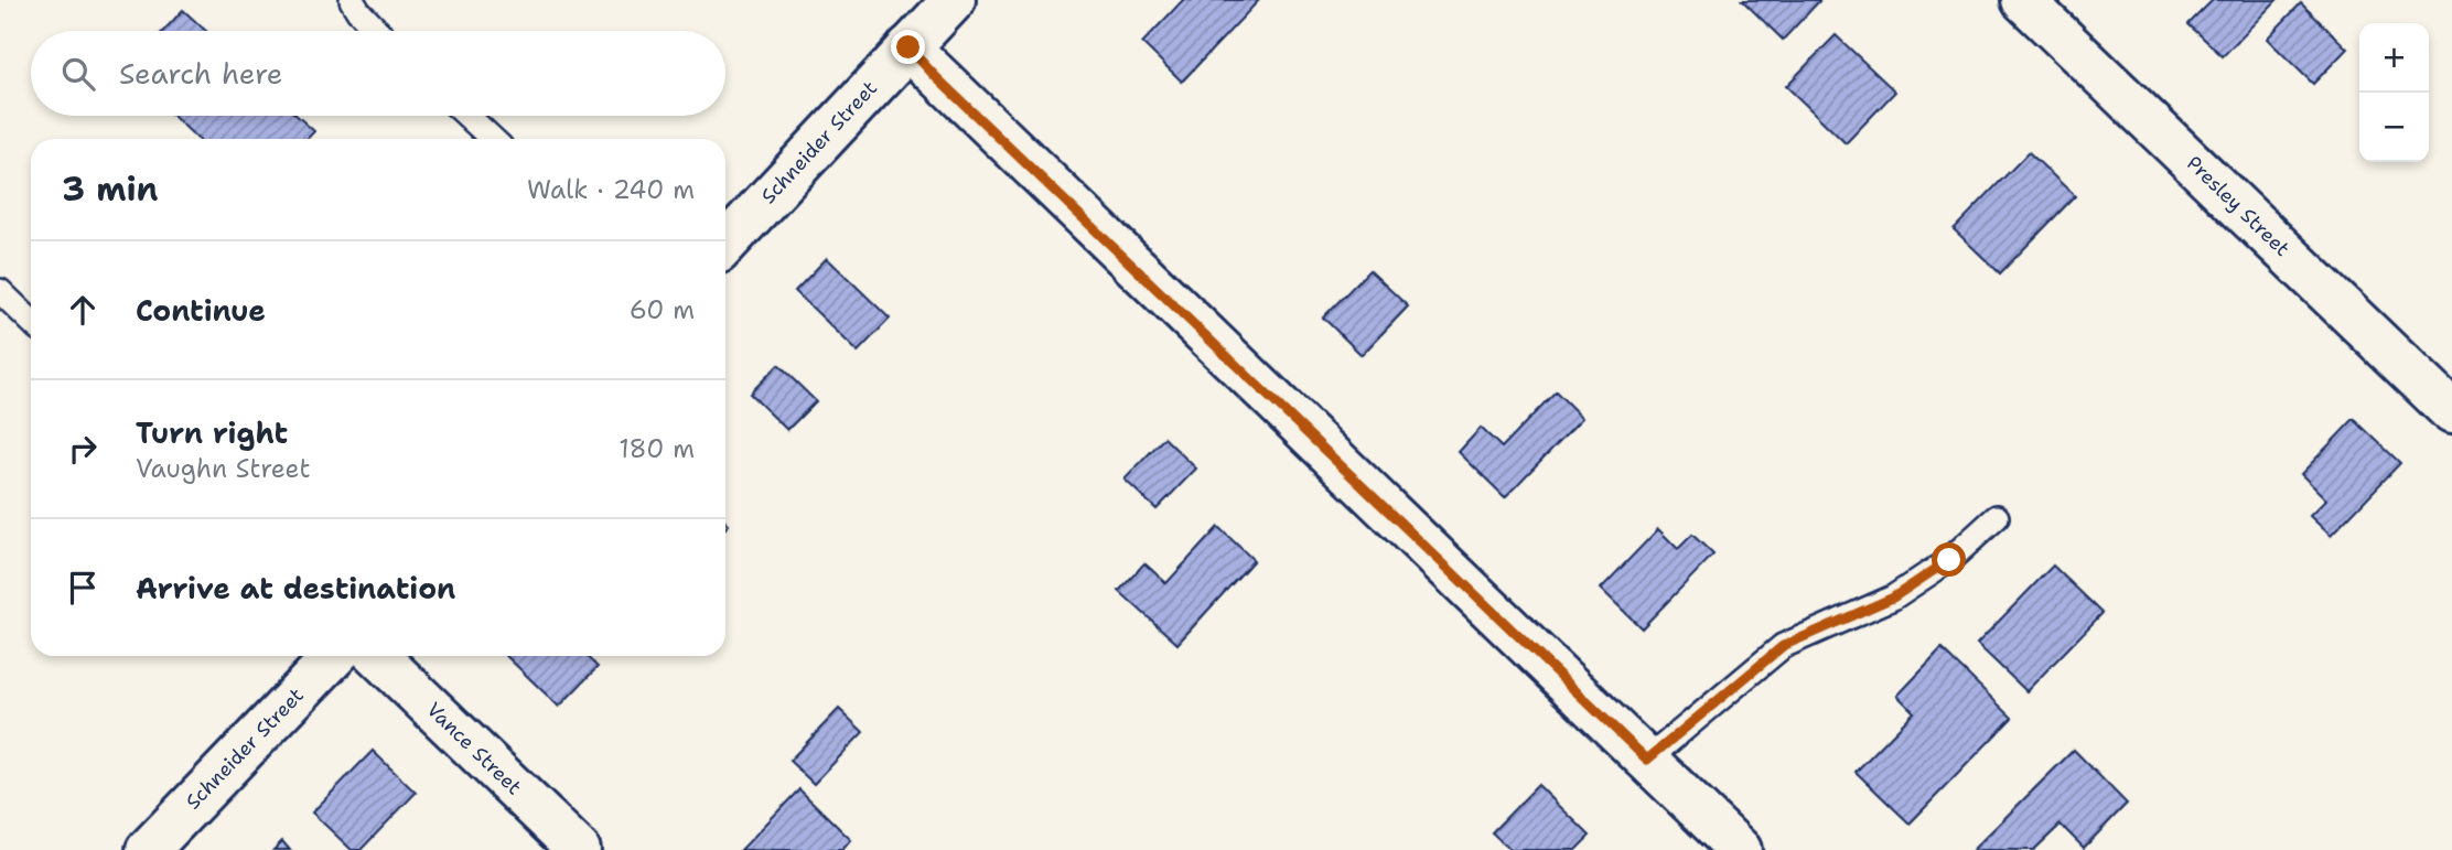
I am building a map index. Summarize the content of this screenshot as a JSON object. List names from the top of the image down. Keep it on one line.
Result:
{"streets":{"street":["Schneider Street","Presley Street","Vance Street"]},"page":{"map_buttons":["+","−"],"search":"Search here","heading":["3 min","Walk · 240 m"],"list":[["Continue","60 m"],["Turn right","Vaughn Street","180 m"],"Arrive at destination"]}}
